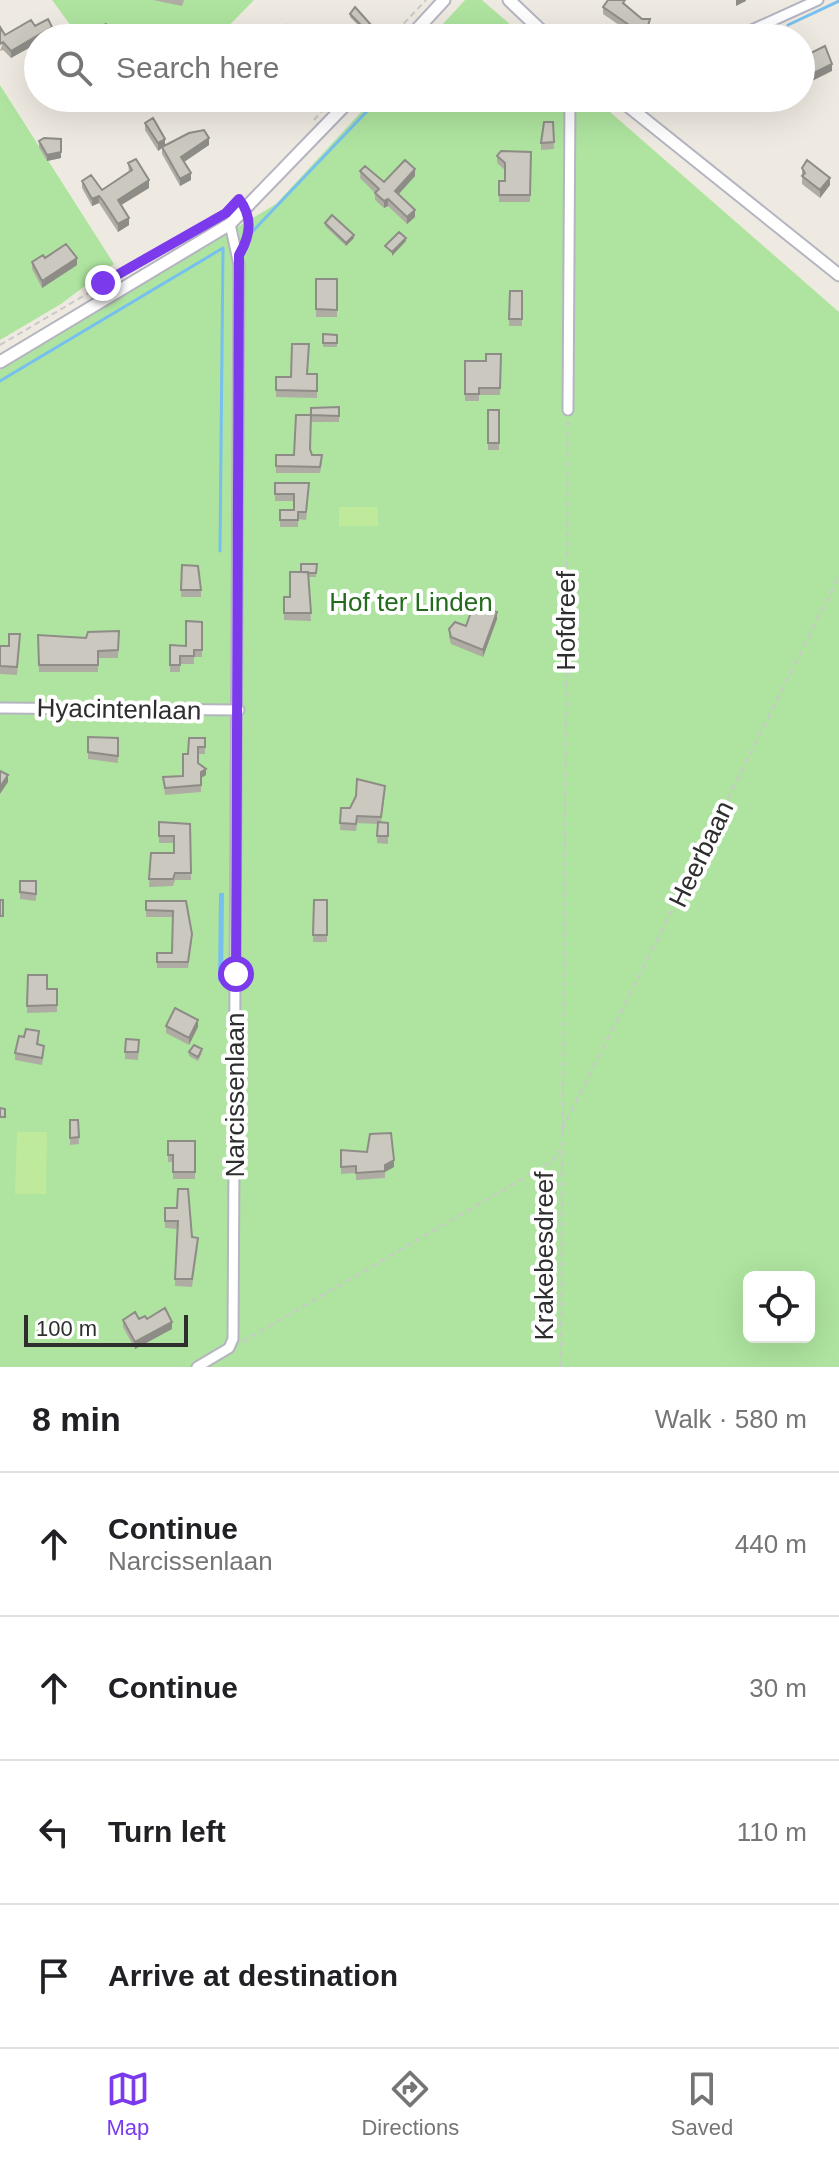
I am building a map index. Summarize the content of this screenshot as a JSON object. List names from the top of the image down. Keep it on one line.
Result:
{"streets":{"street":["Hyacintenlaan","Narcissenlaan"],"path":["Hofdreef","Heerbaan","Krakebesdreef"]},"crossings":[["Hofdreef","Heerbaan"],["Hofdreef","Krakebesdreef"],["Hyacintenlaan","Narcissenlaan"]],"parks":["Hof ter Linden"],"scale_bar":"100 m","page":{"search":"Search here","scale":"100 m","heading":["8 min","Walk · 580 m"],"list":[["Continue","Narcissenlaan","440 m"],["Continue","30 m"],["Turn left","110 m"],"Arrive at destination"],"nav":["Map","Directions","Saved"]}}
